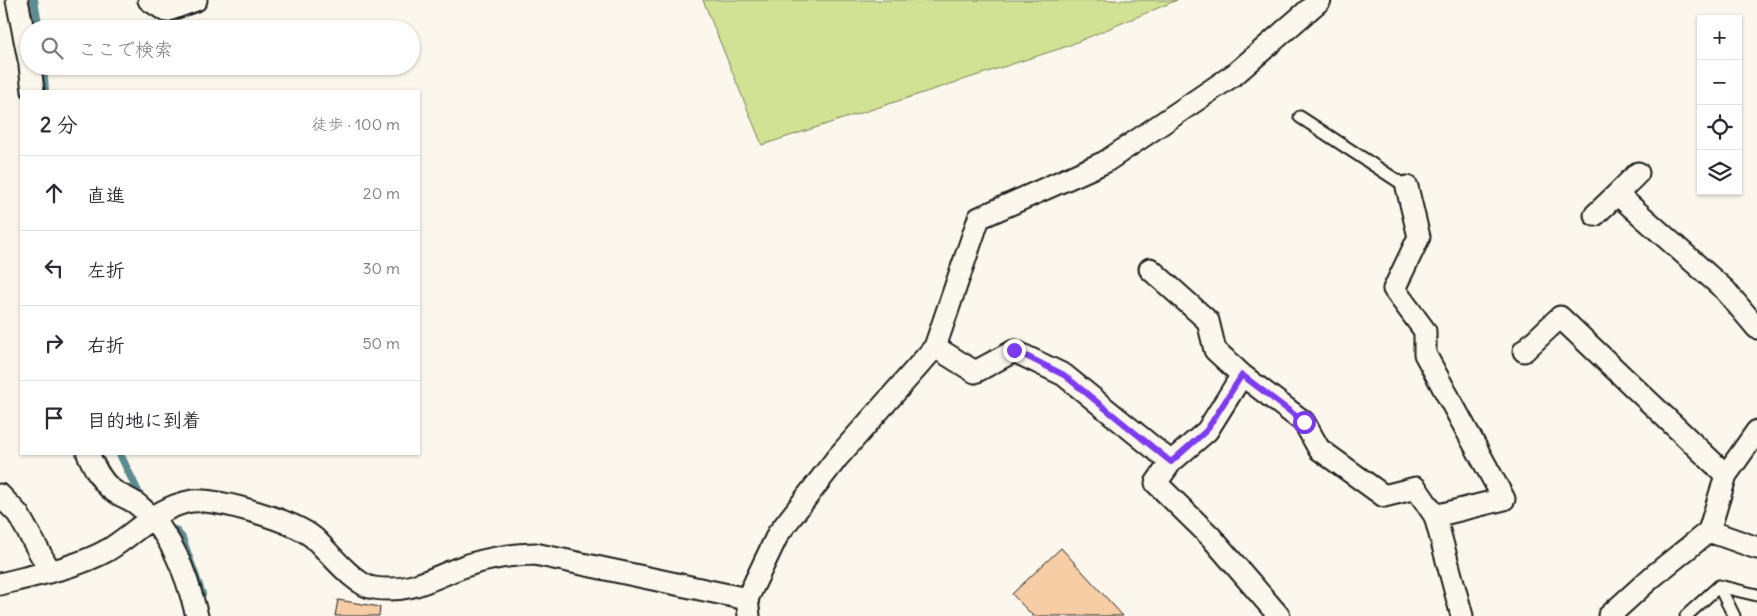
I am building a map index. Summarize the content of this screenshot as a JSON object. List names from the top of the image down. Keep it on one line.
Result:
{"page":{"map_buttons":["+","−"],"search":"ここで検索","heading":["2 分","徒歩 · 100 m"],"list":[["直進","20 m"],["左折","30 m"],["右折","50 m"],"目的地に到着"]}}
